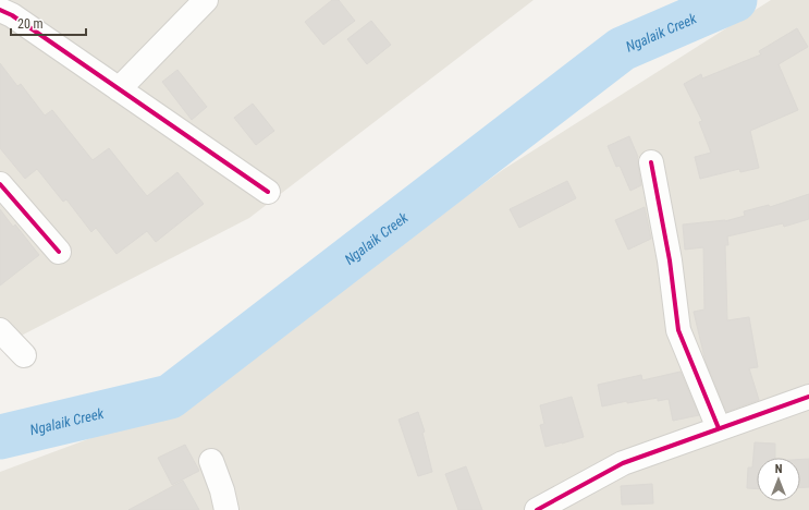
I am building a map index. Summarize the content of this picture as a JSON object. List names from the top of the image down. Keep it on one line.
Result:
{"water":["Ngalaik Creek"],"scale_bar":"20 m","north":"top"}
